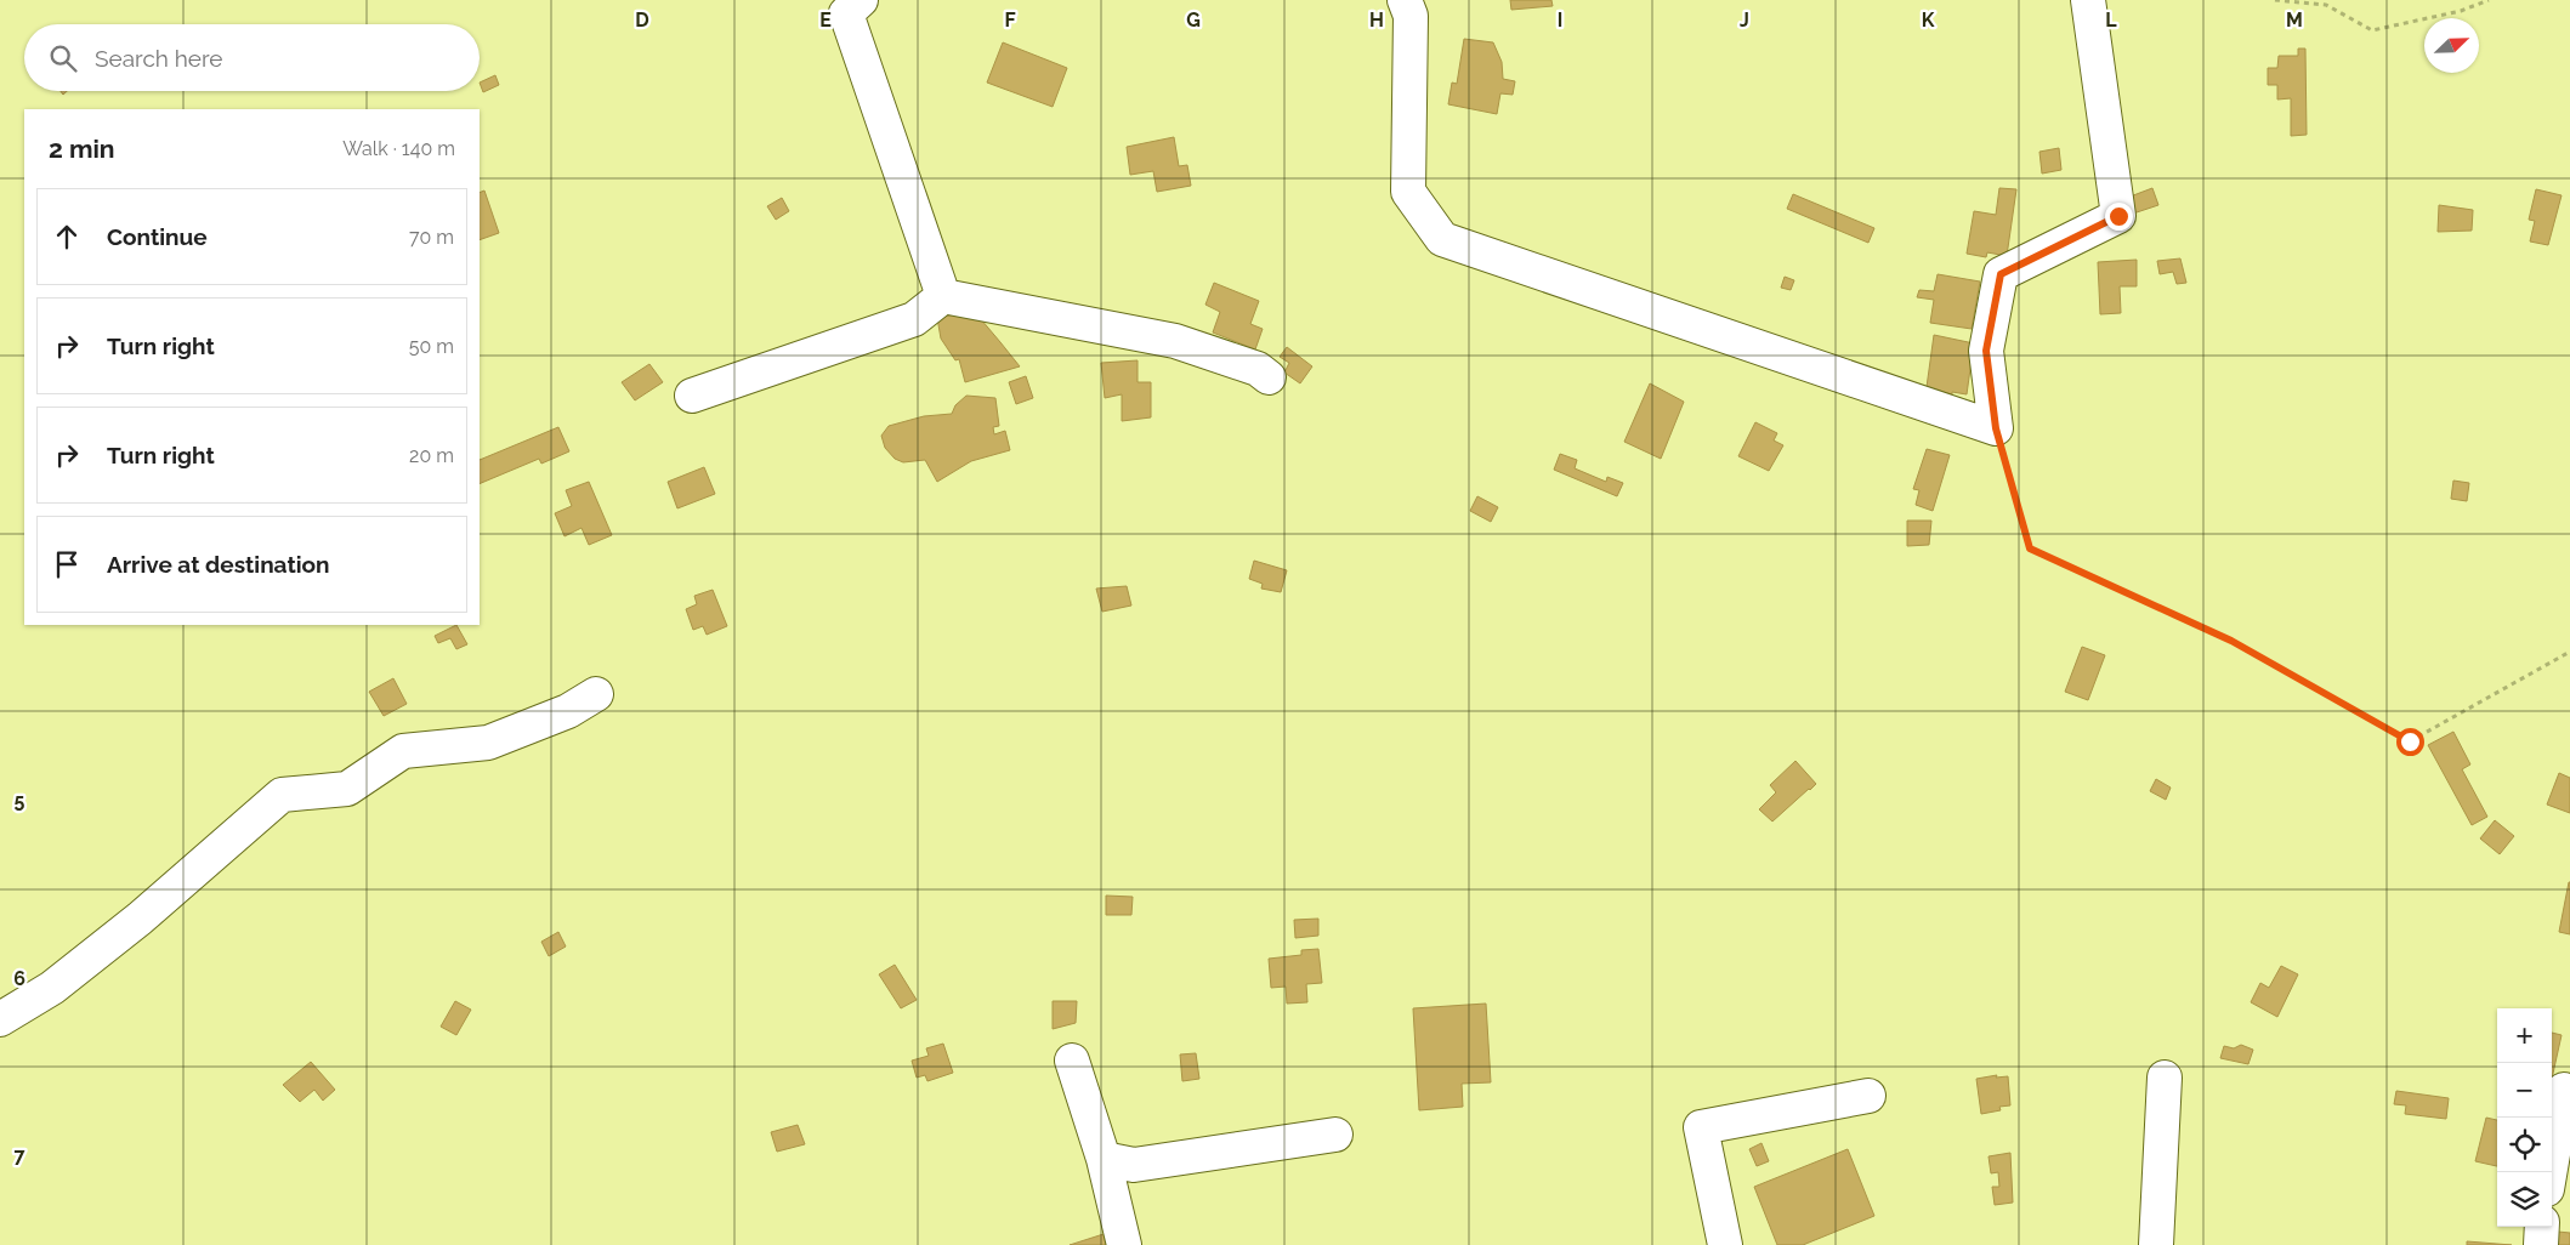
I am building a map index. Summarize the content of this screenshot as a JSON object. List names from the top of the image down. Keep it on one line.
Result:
{"north":"top right","page":{"search":"Search here","heading":["2 min","Walk · 140 m"],"list":[["Continue","70 m"],["Turn right","50 m"],["Turn right","20 m"],"Arrive at destination"],"map_buttons":["+","−"]},"grid":{"columns":["D","E","F","G","H","I","J","K","L","M"],"rows":["5","6","7"]}}
